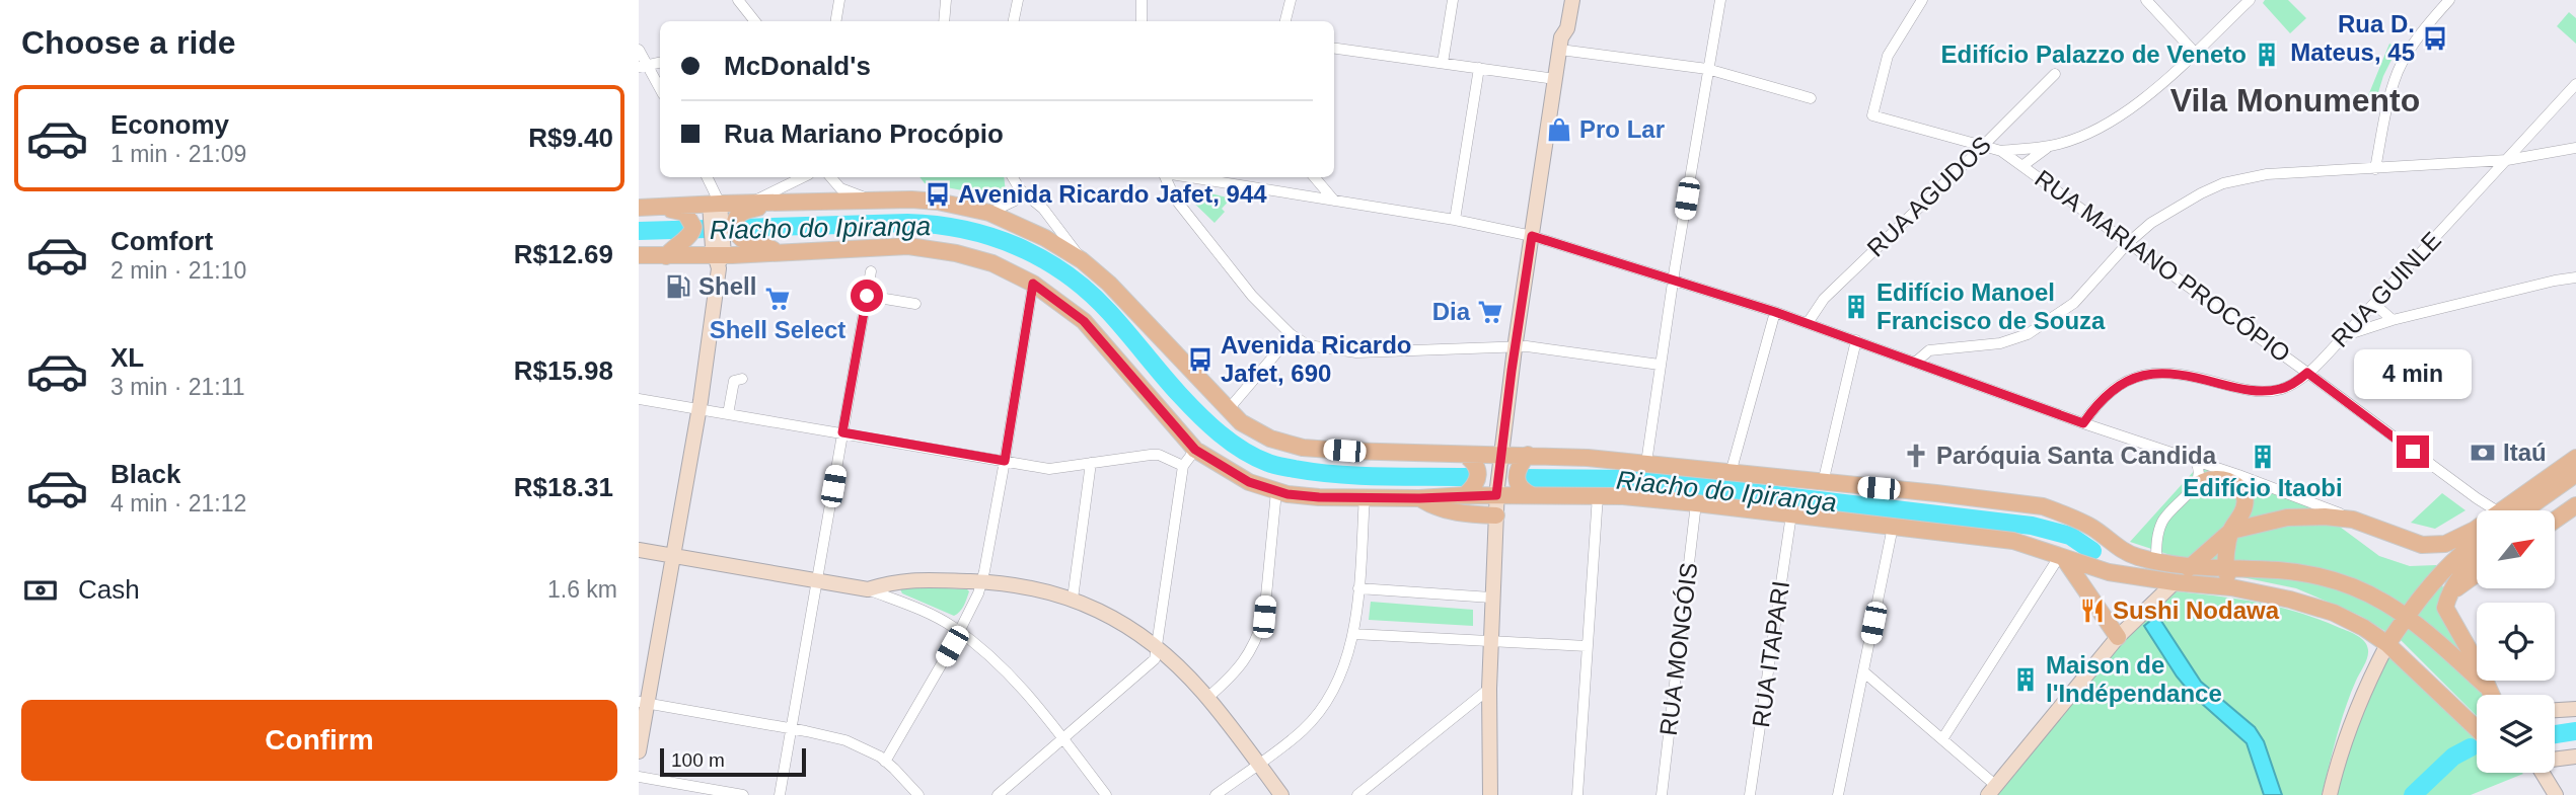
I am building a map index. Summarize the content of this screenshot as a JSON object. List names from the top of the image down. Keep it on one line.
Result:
{"streets":{"street":["RUA AGUDOS","RUA MARIANO PROCÓPIO","RUA GUINLE","RUA MONGÓIS","RUA ITAPARI"]},"crossings":[["RUA AGUDOS","RUA MARIANO PROCÓPIO"],["RUA MARIANO PROCÓPIO","RUA GUINLE"]],"districts":["Vila Monumento"],"water":["Riacho do Ipiranga"],"places":{"bus stop":["Rua D. Mateus, 45","Avenida Ricardo Jafet, 944","Avenida Ricardo Jafet, 690"],"building":["Edifício Palazzo de Veneto","Edifício Manoel Francisco de Souza","Edifício Itaobi","Maison de l'Indépendance"],"shop":["Pro Lar"],"fuel station":["Shell"],"supermarket":["Shell Select","Dia"],"bank":["Itaú"],"church":["Paróquia Santa Candida"],"restaurant":["Sushi Nodawa"]},"scale_bar":"100 m","north":"top right","page":{"heading":"Choose a ride","banner":["McDonald's","Rua Mariano Procópio"],"list":[{"name":"Economy","note":"1 min · 21:09","value":"R$9.40"},{"name":"Comfort","note":"2 min · 21:10","value":"R$12.69"},{"name":"XL","note":"3 min · 21:11","value":"R$15.98"},{"name":"Black","note":"4 min · 21:12","value":"R$18.31"}],"bubble":"4 min","pay":["Cash","1.6 km"],"buttons":"Confirm","scale":"100 m"}}
